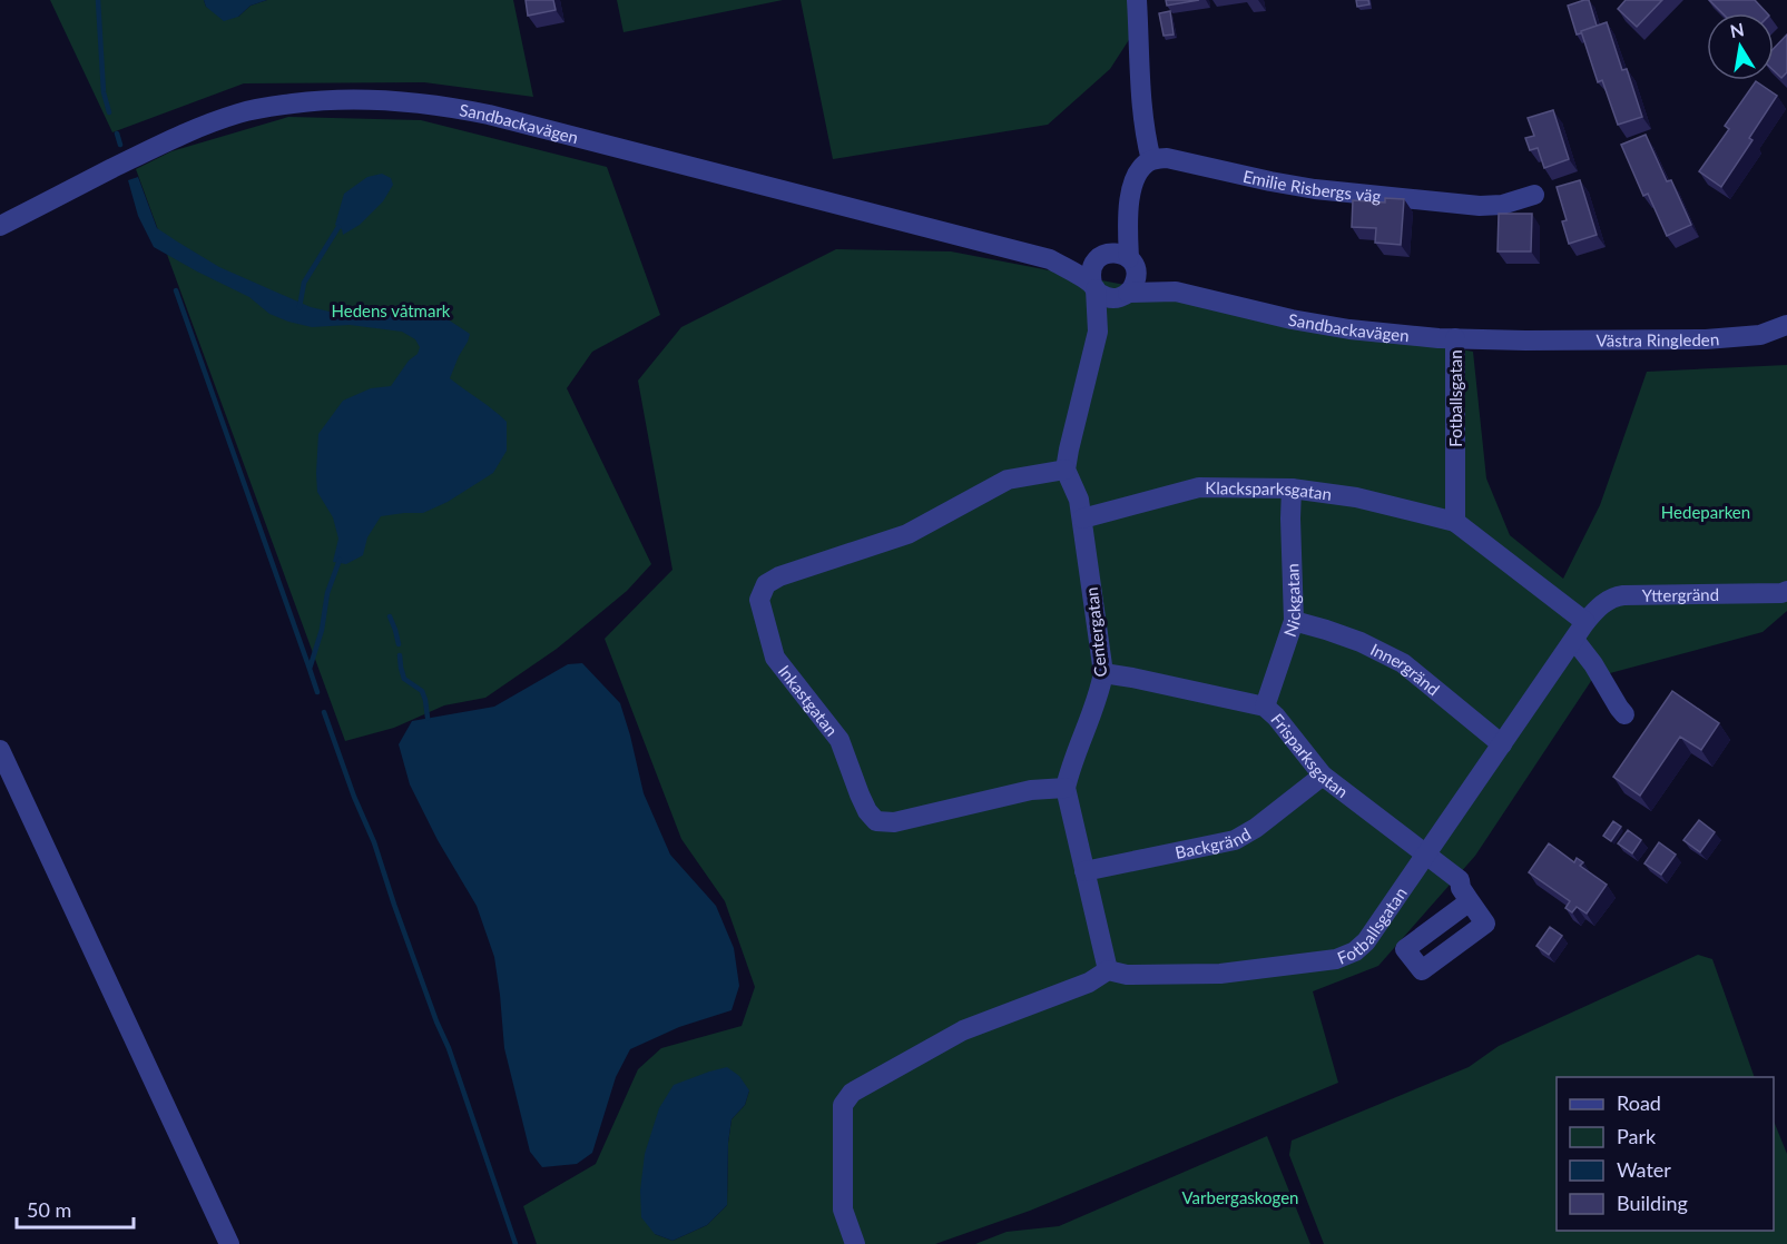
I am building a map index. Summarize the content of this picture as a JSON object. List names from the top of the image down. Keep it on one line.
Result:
{"streets":{"street":["Sandbackavägen","Emilie Risbergs väg","Västra Ringleden","Fotballsgatan","Klacksparksgatan","Yttergränd","Nickgatan","Centergatan","Innergränd","Inkastgatan","Frisparksgatan","Backgränd"]},"crossings":[["Sandbackavägen","Västra Ringleden"],["Sandbackavägen","Fotballsgatan"],["Fotballsgatan","Klacksparksgatan"],["Fotballsgatan","Yttergränd"],["Fotballsgatan","Centergatan"],["Fotballsgatan","Innergränd"],["Fotballsgatan","Frisparksgatan"],["Klacksparksgatan","Nickgatan"],["Klacksparksgatan","Centergatan"],["Nickgatan","Innergränd"],["Nickgatan","Frisparksgatan"],["Centergatan","Inkastgatan"],["Centergatan","Frisparksgatan"],["Centergatan","Backgränd"],["Frisparksgatan","Backgränd"]],"parks":["Hedens våtmark","Hedeparken","Varbergaskogen"],"legend":["Road","Park","Water","Building"],"scale_bar":"50 m","north":"top"}
